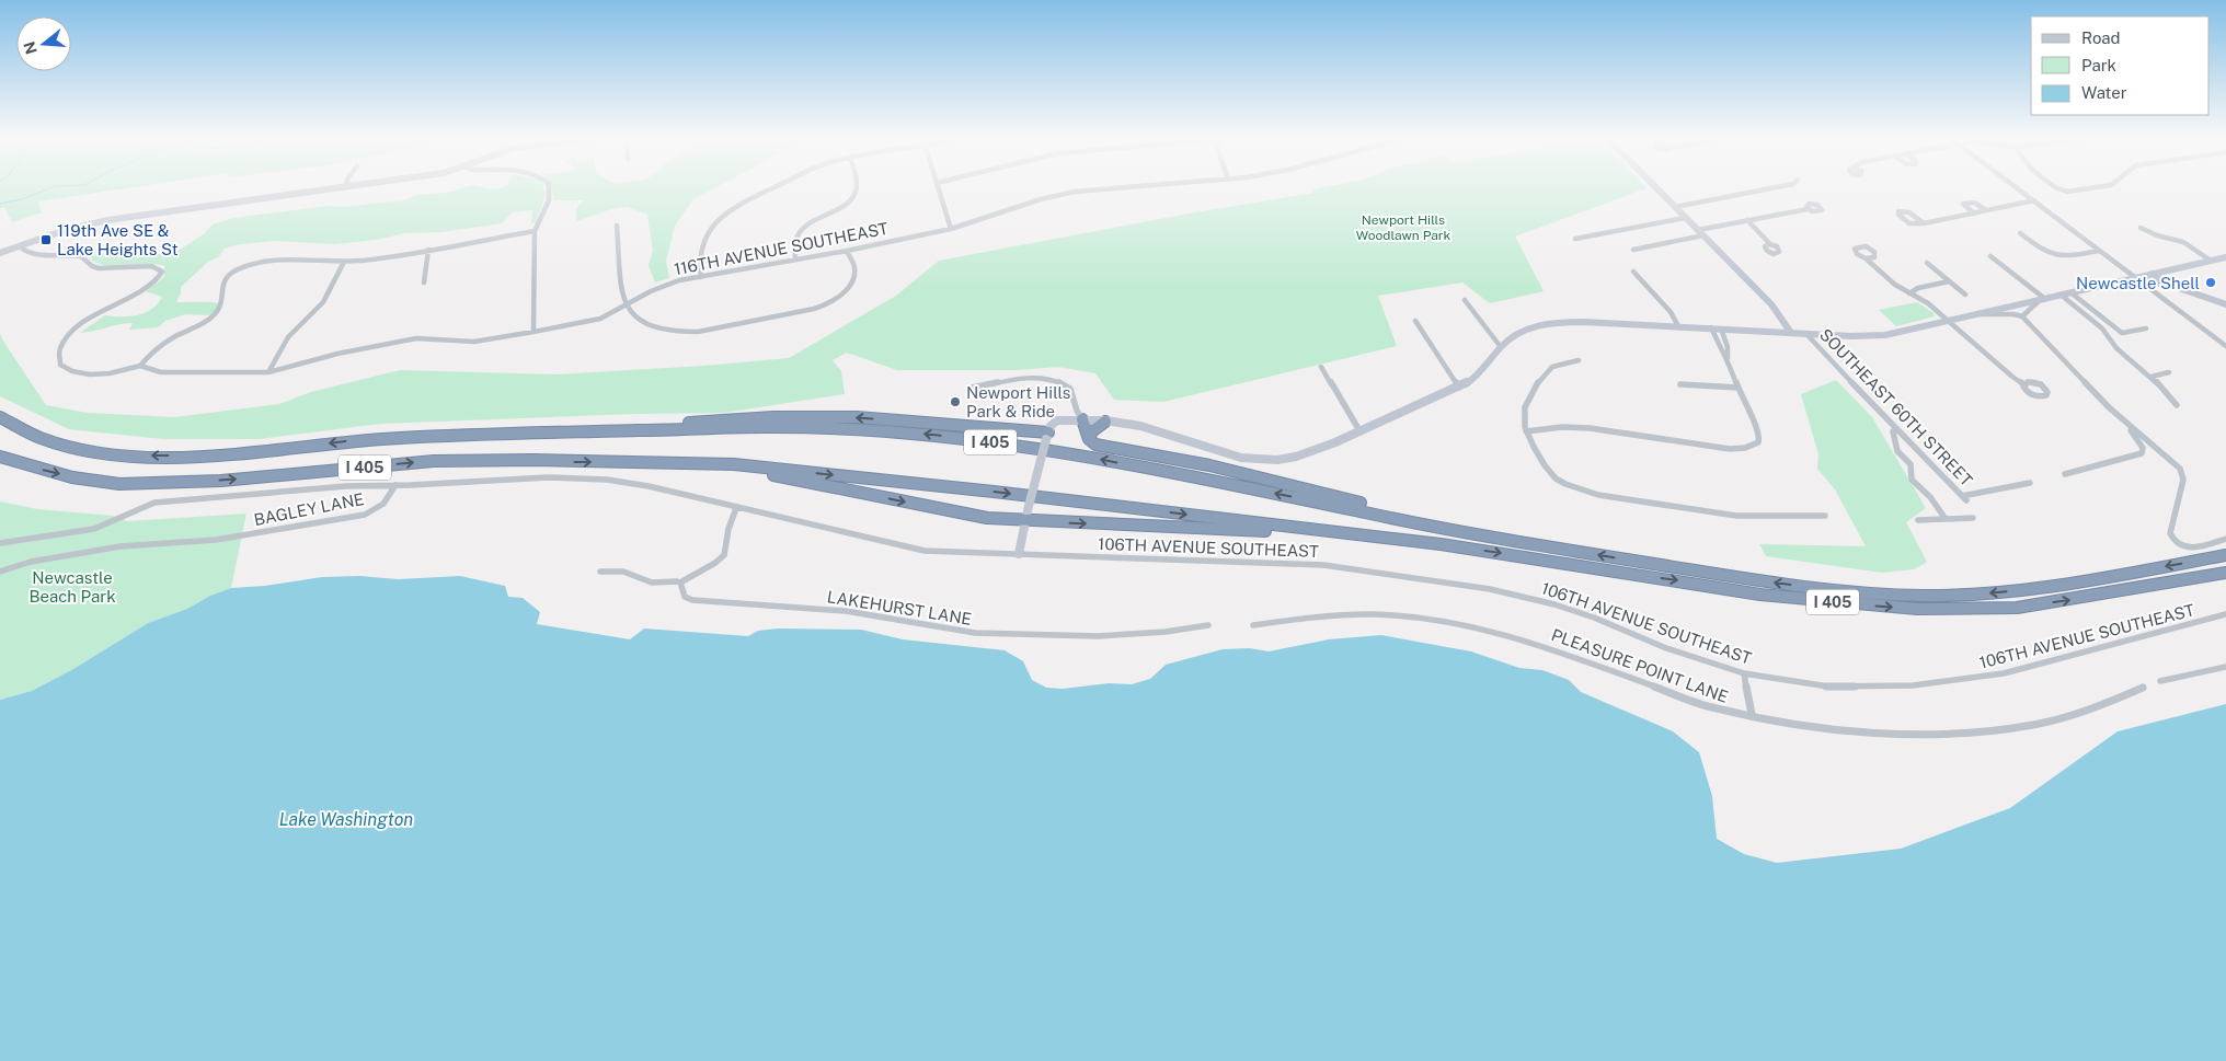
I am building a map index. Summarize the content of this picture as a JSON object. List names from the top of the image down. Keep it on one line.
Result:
{"streets":{"highway":["I 405"],"street":["116TH AVENUE SOUTHEAST","SOUTHEAST 60TH STREET","BAGLEY LANE","106TH AVENUE SOUTHEAST","LAKEHURST LANE","PLEASURE POINT LANE"]},"crossings":[["BAGLEY LANE","106TH AVENUE SOUTHEAST"]],"water":["Lake Washington"],"parks":["Newport Hills Woodlawn Park","Newcastle Beach Park"],"places":{"transit":["119th Ave SE & Lake Heights St"],"other":["Newcastle Shell","Newport Hills Park & Ride"]},"legend":["Road","Park","Water"],"north":"left"}
